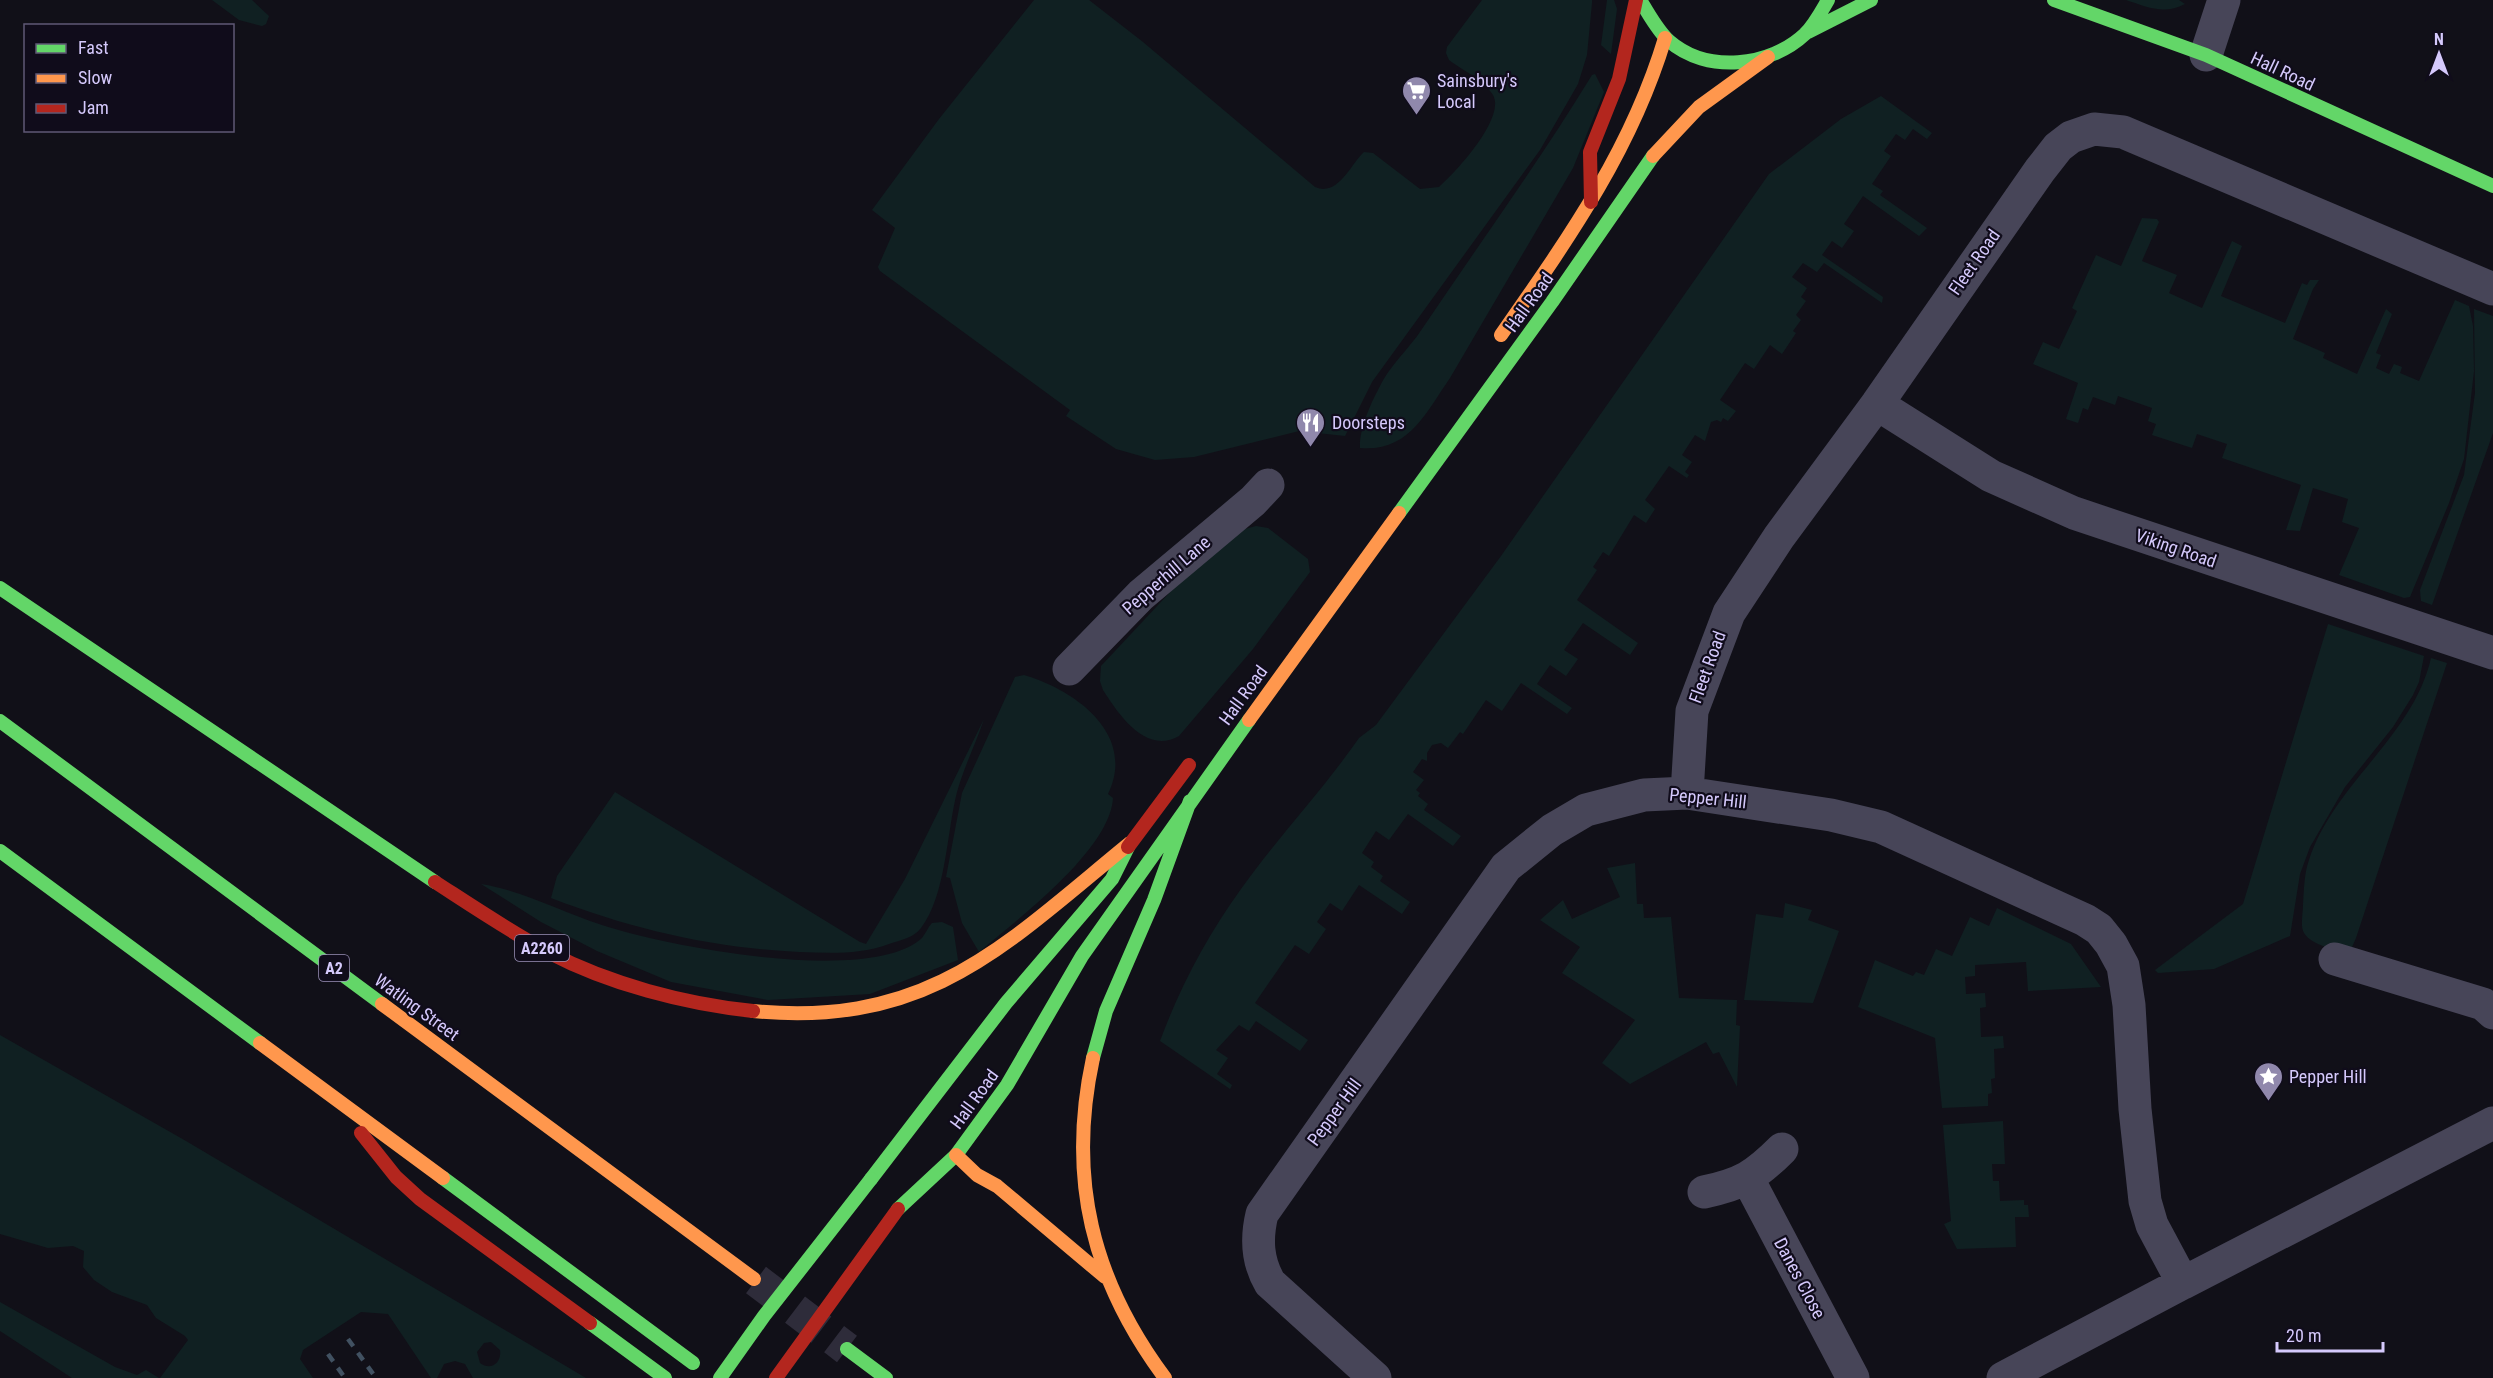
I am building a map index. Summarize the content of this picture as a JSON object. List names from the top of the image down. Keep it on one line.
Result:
{"streets":{"main road":["Hall Road","A2260","A2","Watling Street"],"street":["Fleet Road","Viking Road","Pepperhill Lane","Pepper Hill","Danes Close"]},"crossings":[["Hall Road","A2260"],["Fleet Road","Viking Road"],["Fleet Road","Pepper Hill"]],"places":{"supermarket":["Sainsbury's Local"],"restaurant":["Doorsteps"],"place":["Pepper Hill"]},"legend":["Fast","Slow","Jam"],"scale_bar":"20 m","north":"top"}
